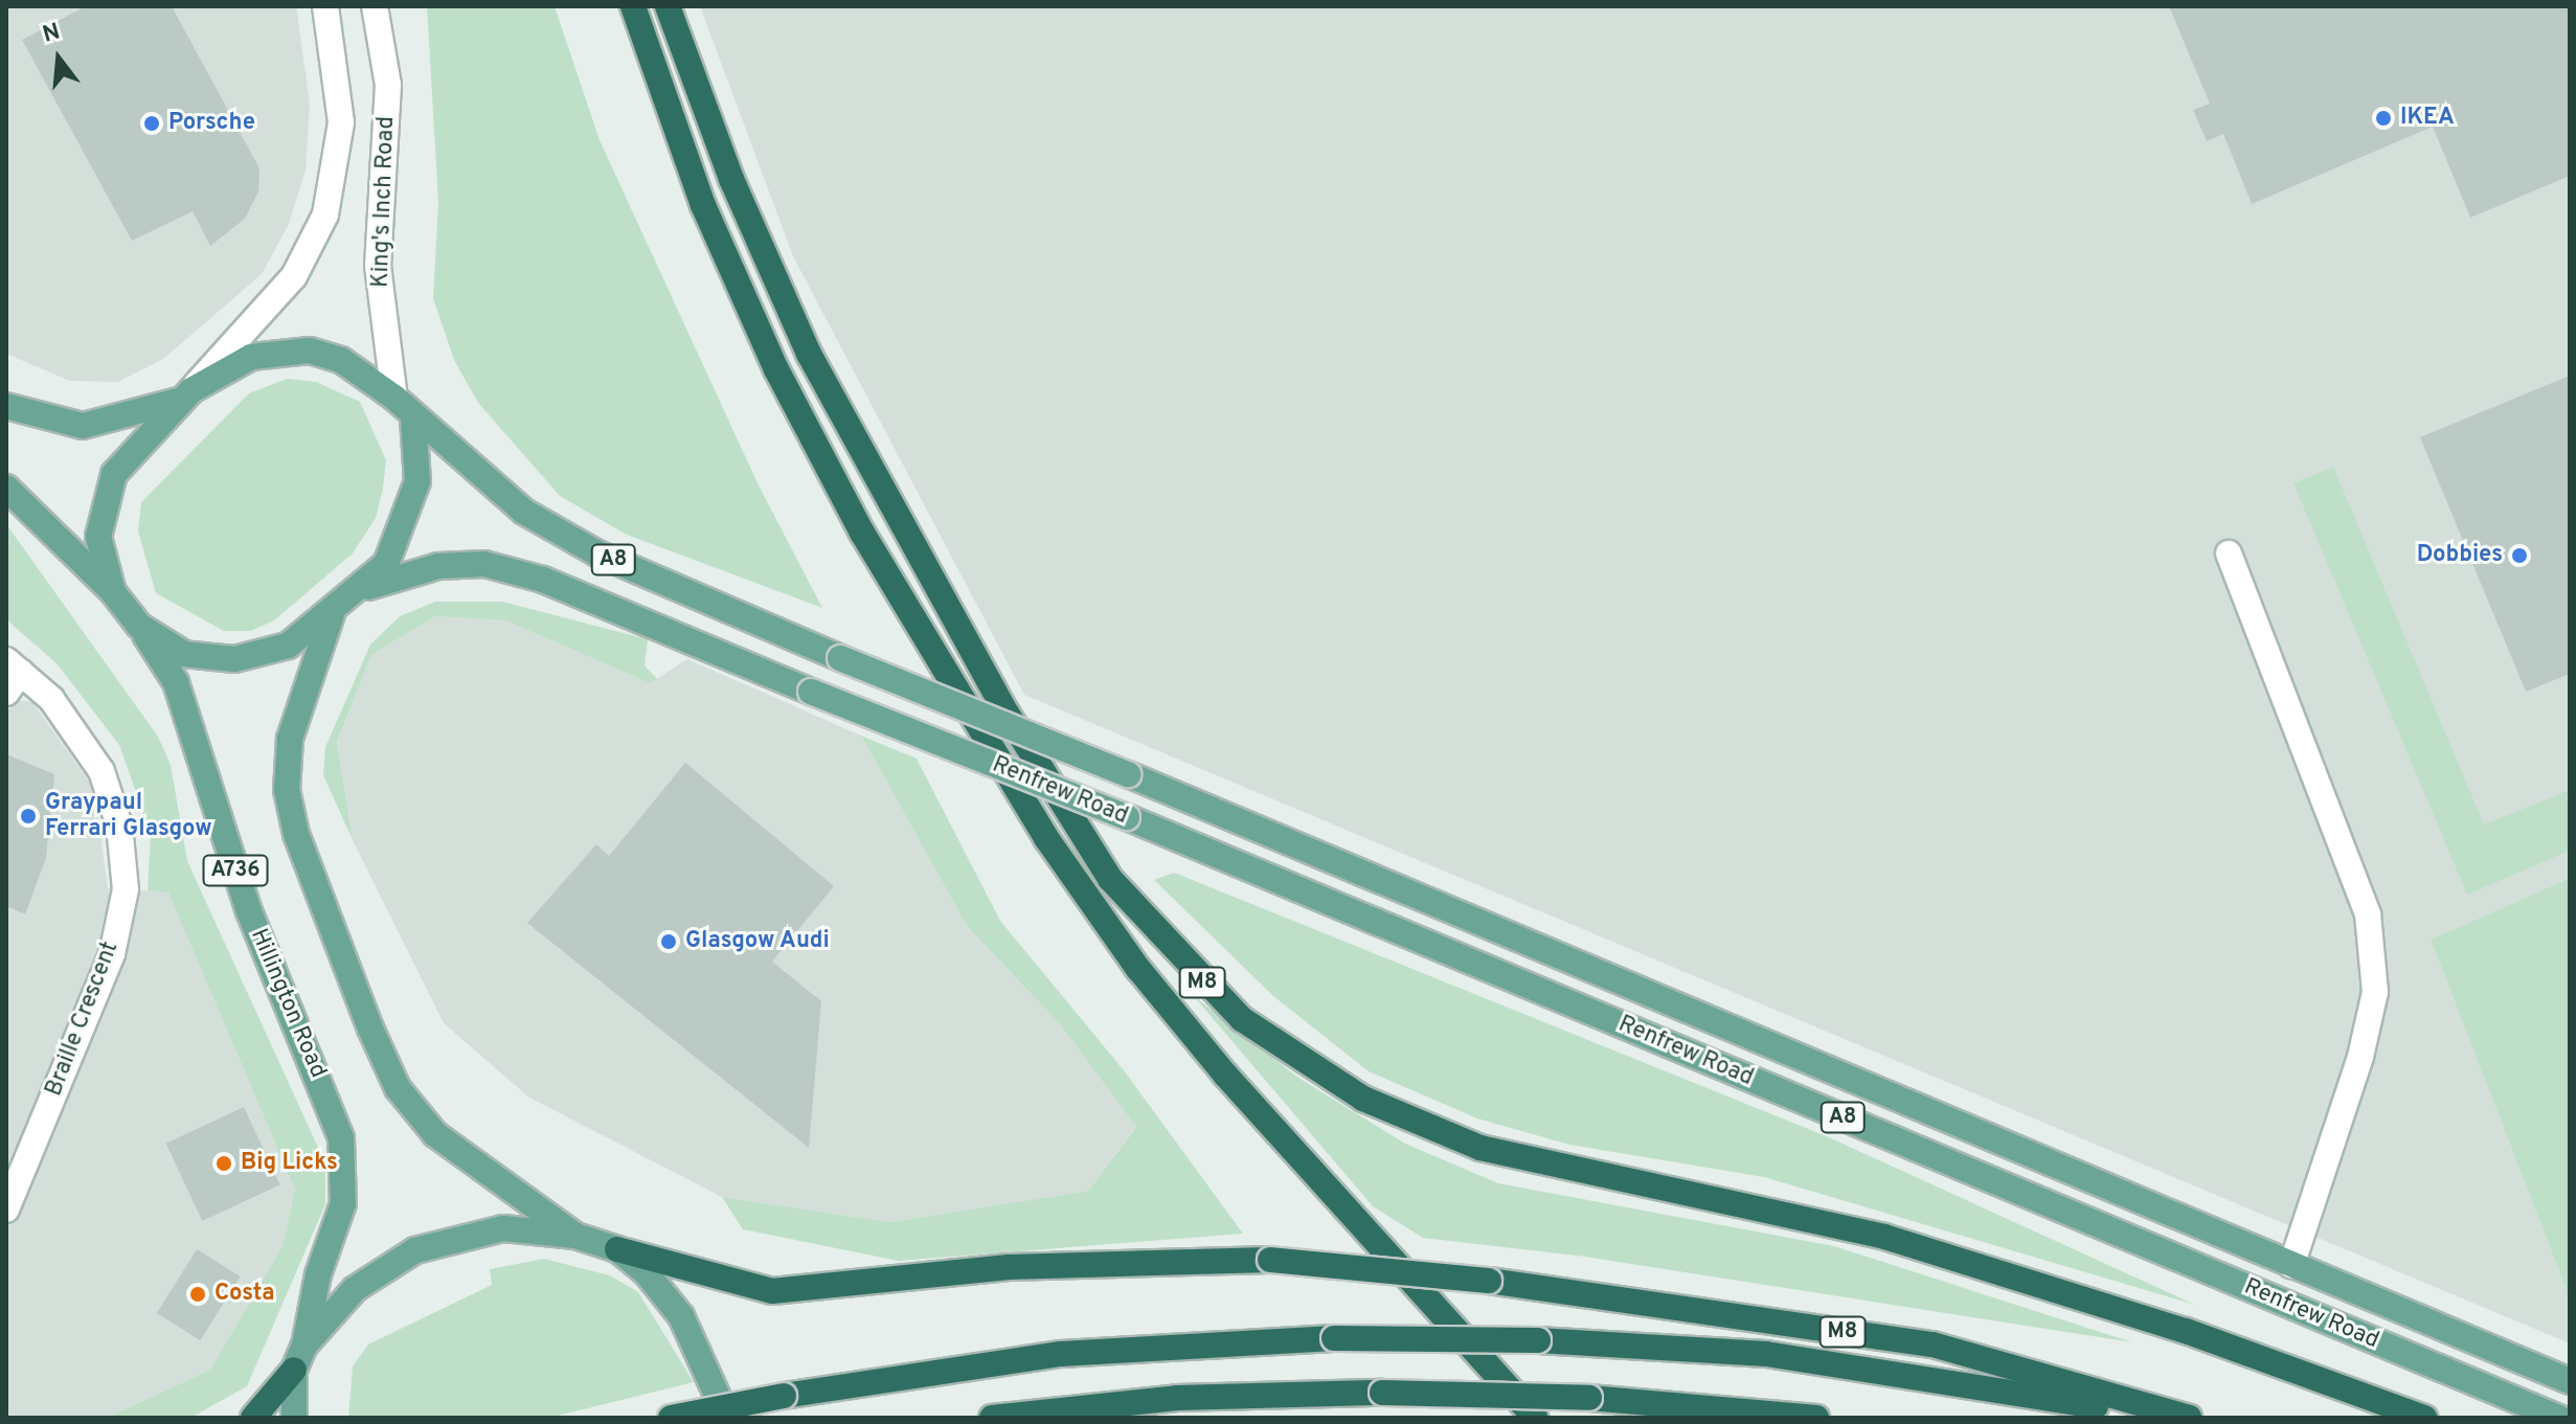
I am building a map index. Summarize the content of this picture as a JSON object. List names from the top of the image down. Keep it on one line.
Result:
{"streets":{"highway":["M8"],"main road":["A8","Renfrew Road","A736","Hillington Road"],"street":["King's Inch Road","Braille Crescent"]},"crossings":[["A736","M8"],["A736","Hillington Road"]],"places":["IKEA","Porsche","Dobbies","Graypaul Ferrari Glasgow","Glasgow Audi","Big Licks","Costa"],"north":"top"}
